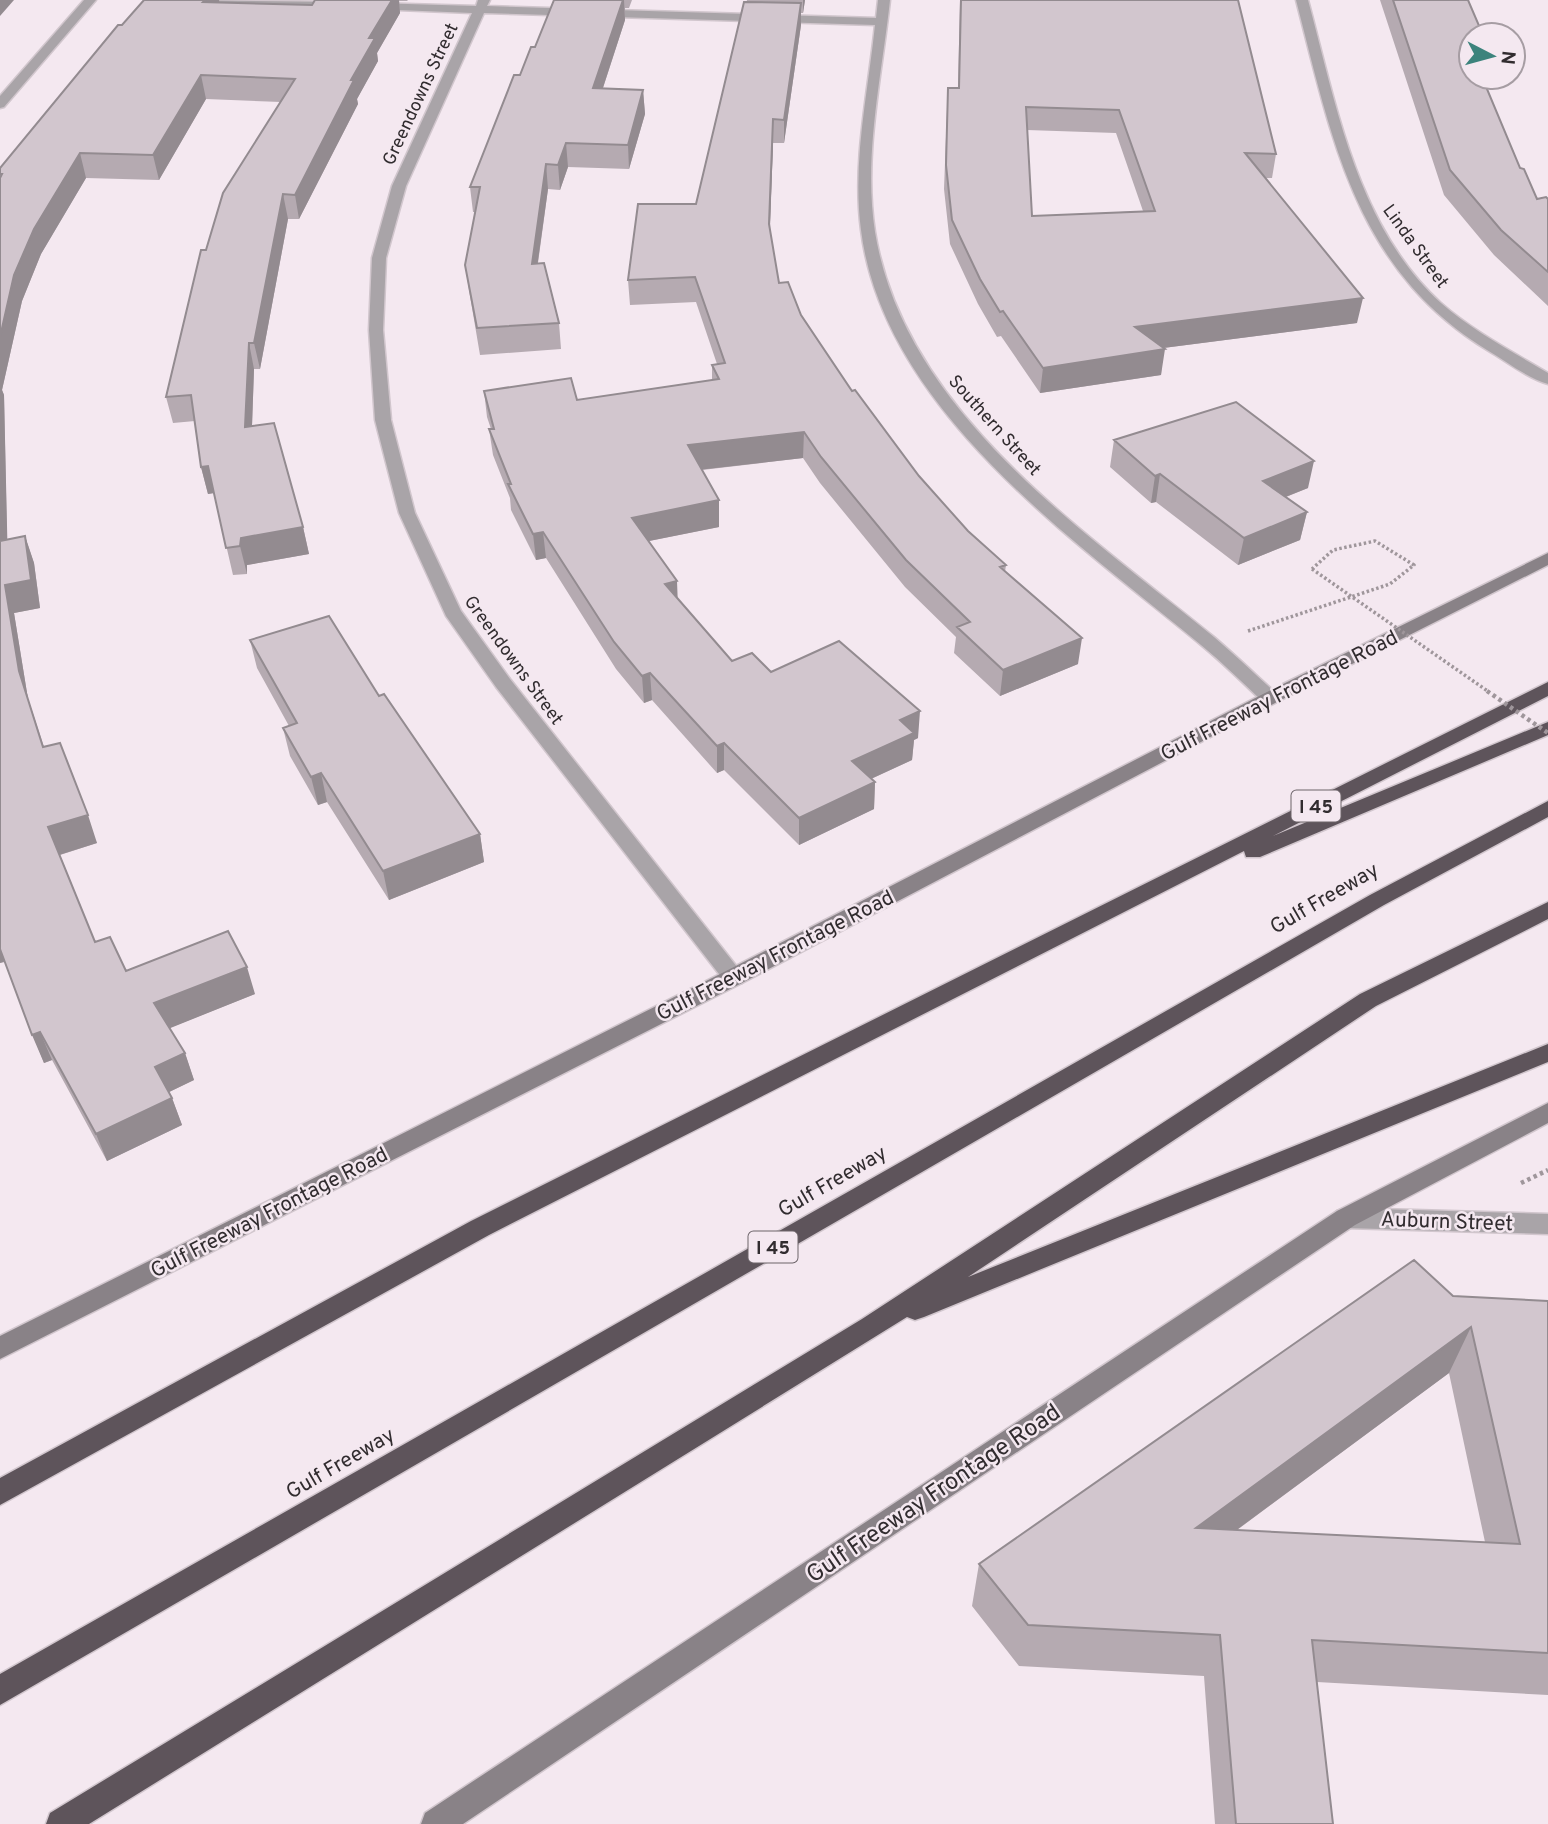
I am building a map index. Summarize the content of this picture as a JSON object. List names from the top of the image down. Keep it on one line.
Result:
{"streets":{"highway":["I 45","Gulf Freeway"],"main road":["Gulf Freeway Frontage Road"],"street":["Greendowns Street","Linda Street","Southern Street","Auburn Street"]},"crossings":[["Greendowns Street","Gulf Freeway Frontage Road"],["Southern Street","Gulf Freeway Frontage Road"],["Gulf Freeway Frontage Road","Auburn Street"]],"north":"right"}
